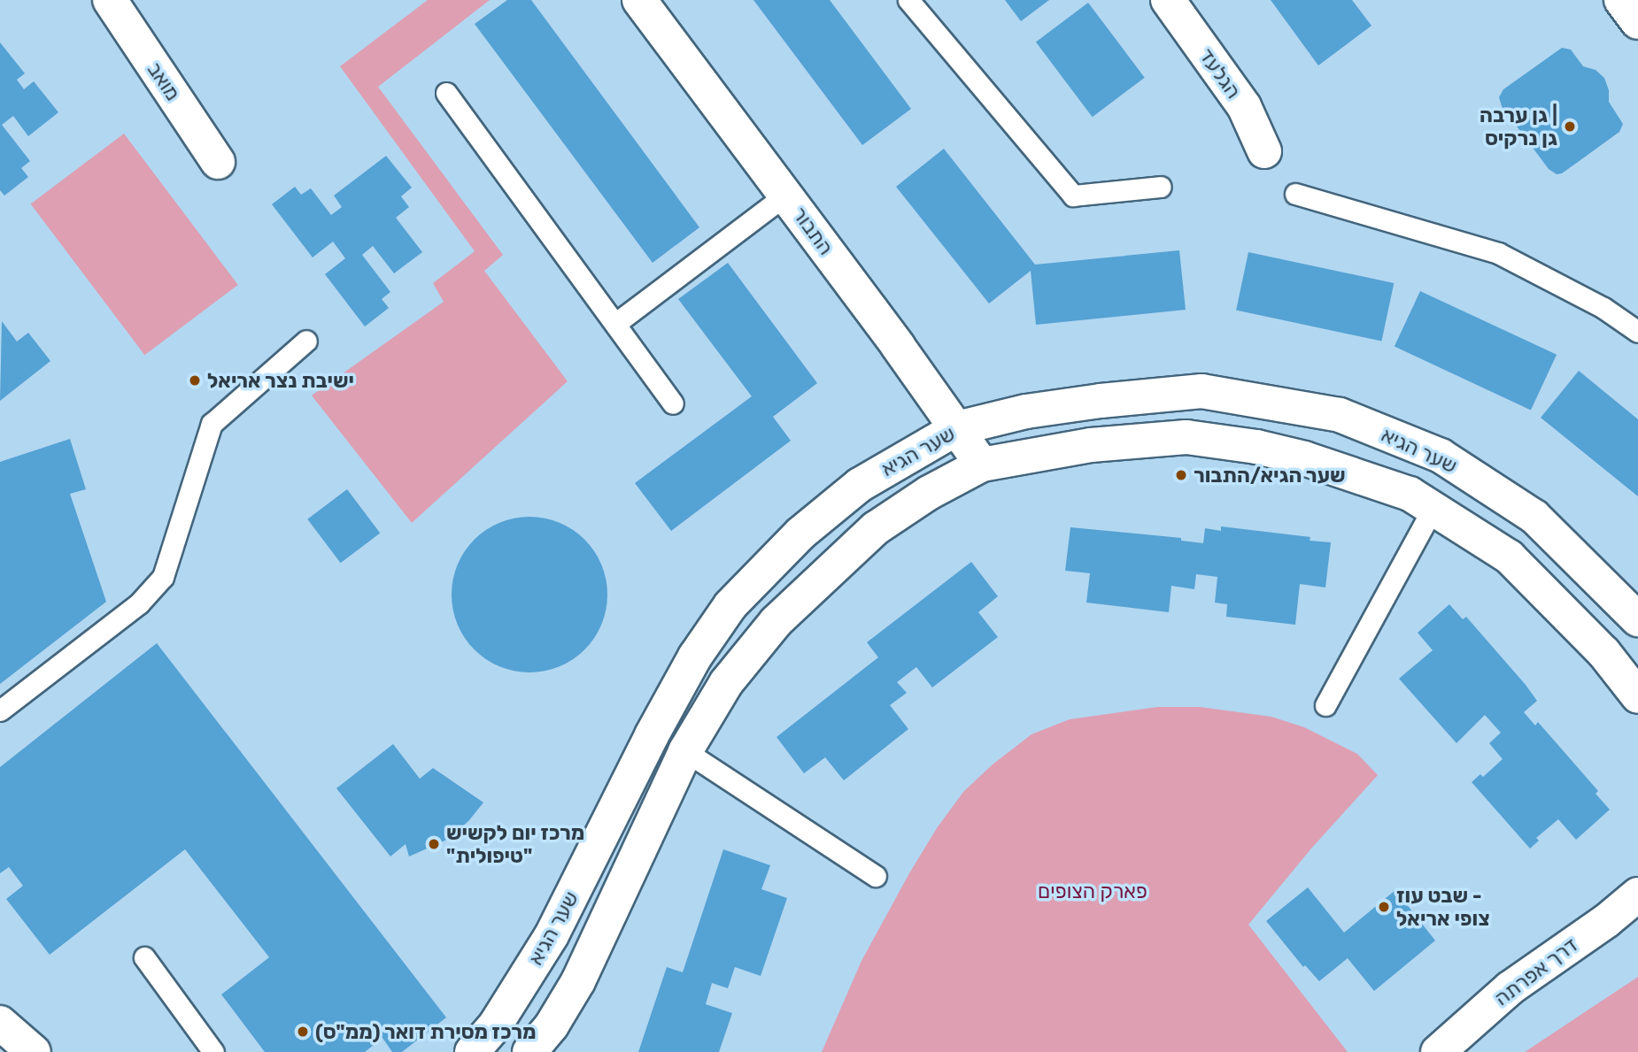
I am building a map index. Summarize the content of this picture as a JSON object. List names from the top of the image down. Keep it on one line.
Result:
{"streets":{"street":["הגלעד","מואב","התבור","שער הגיא","דרך אפרתה"]},"crossings":[["התבור","שער הגיא"]],"parks":["פארק הצופים"],"places":["גן ערבה | גן נרקיס","ישיבת נצר אריאל","שער הגיא/התבור","מרכז יום לקשיש \"טיפולית\"","שבט עוז - צופי אריאל","מרכז מסירת דואר (ממ\"ס)"]}
